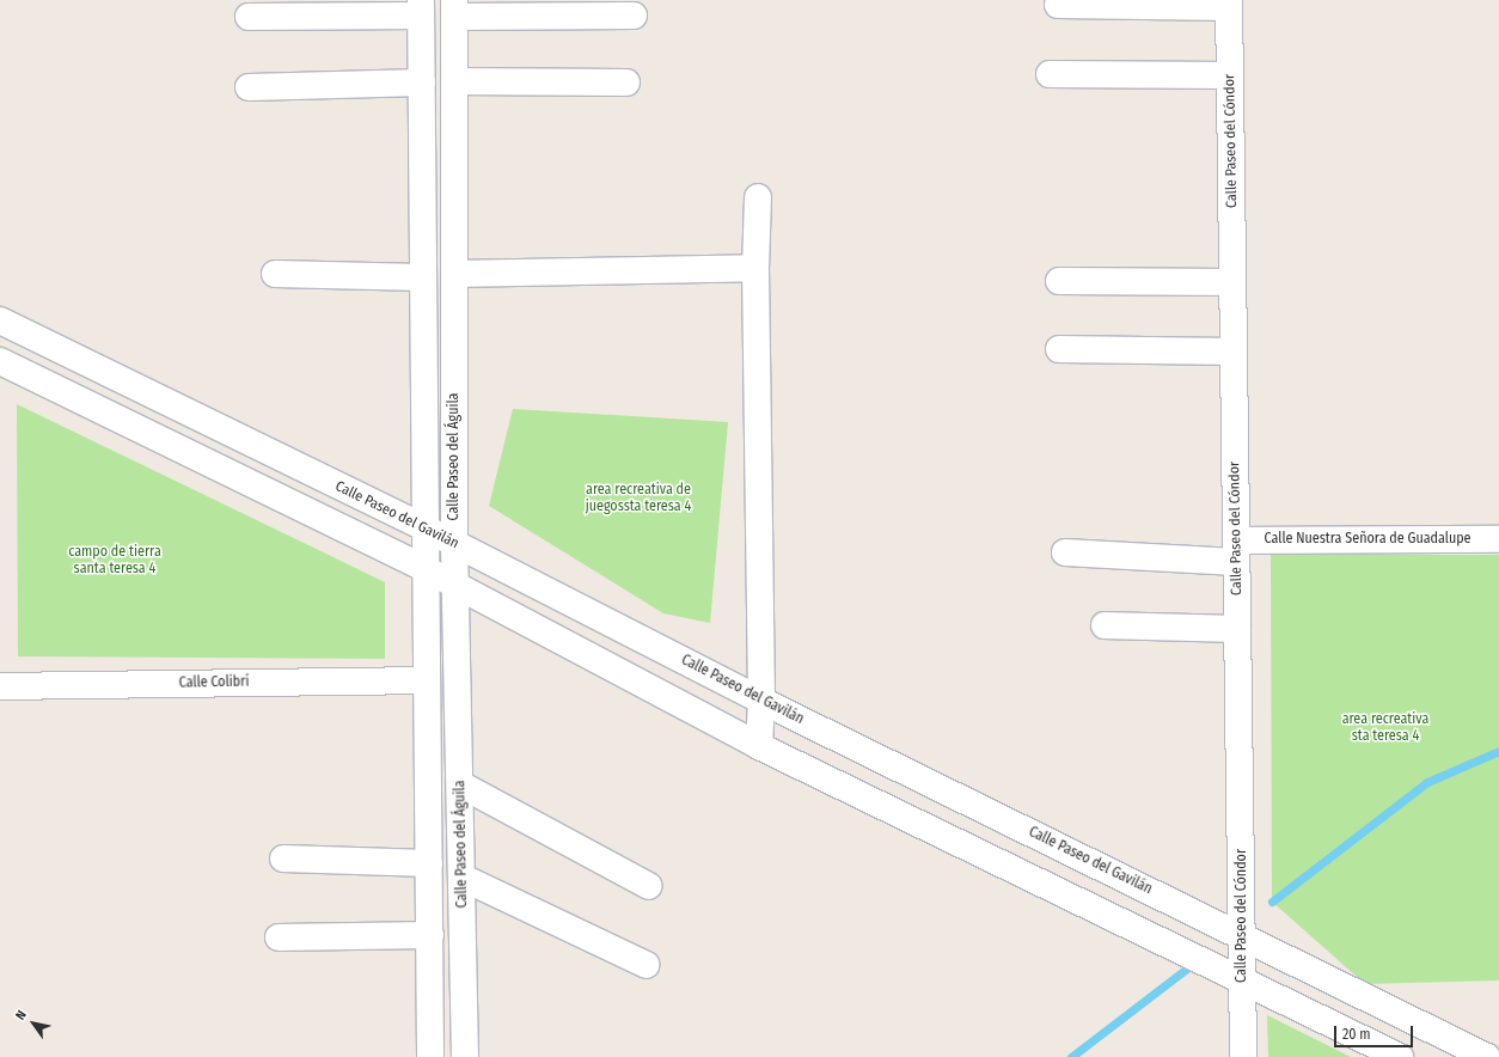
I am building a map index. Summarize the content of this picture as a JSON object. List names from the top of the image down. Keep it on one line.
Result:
{"streets":{"street":["Calle Paseo del Cóndor","Calle Paseo del Águila","Calle Paseo del Gavilán","Calle Nuestra Señora de Guadalupe","Calle Colibrí"]},"crossings":[["Calle Paseo del Cóndor","Calle Paseo del Gavilán"],["Calle Paseo del Cóndor","Calle Nuestra Señora de Guadalupe"],["Calle Paseo del Águila","Calle Paseo del Gavilán"],["Calle Paseo del Águila","Calle Colibrí"]],"parks":["area recreativa de juegossta teresa 4","campo de tierra santa teresa 4","area recreativa sta teresa 4"],"scale_bar":"20 m","north":"top left"}
